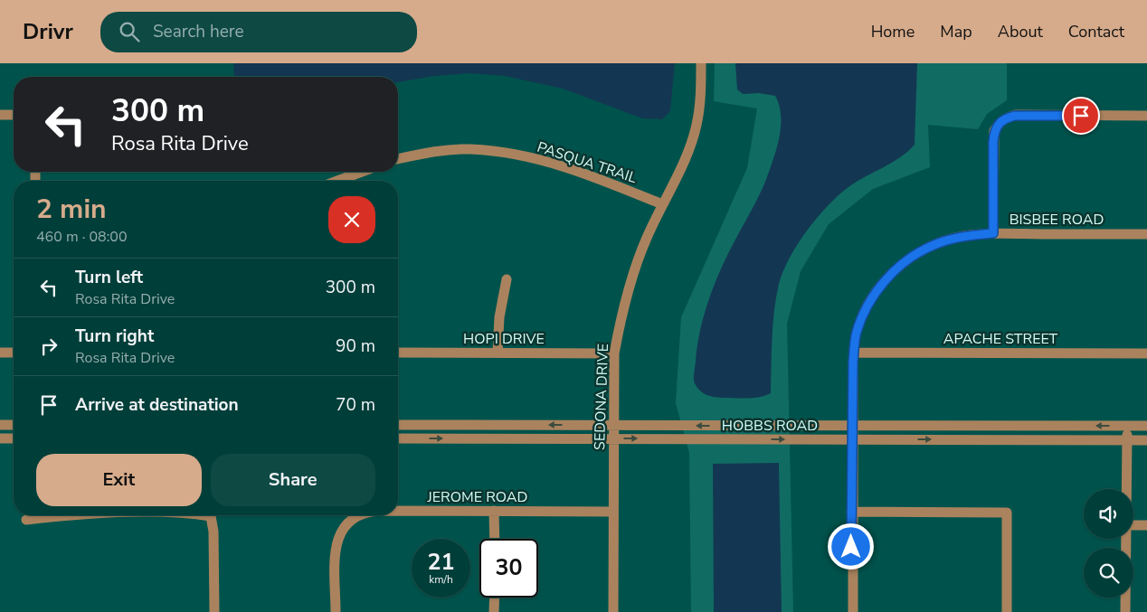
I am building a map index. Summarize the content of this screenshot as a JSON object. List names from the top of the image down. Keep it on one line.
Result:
{"streets":{"street":["PASQUA TRAIL","BISBEE ROAD","HOPI DRIVE","APACHE STREET","SEDONA DRIVE","HOBBS ROAD","JEROME ROAD"]},"crossings":[["PASQUA TRAIL","SEDONA DRIVE"],["BISBEE ROAD","APACHE STREET"],["BISBEE ROAD","HOBBS ROAD"],["HOPI DRIVE","SEDONA DRIVE"],["SEDONA DRIVE","HOBBS ROAD"],["SEDONA DRIVE","JEROME ROAD"]],"page":{"header":"Drivr","search":"Search here","nav":["Home","Map","About","Contact"],"turn":["300 m","Rosa Rita Drive"],"heading":["2 min","460 m · 08:00"],"list":[{"name":"Turn left","note":"Rosa Rita Drive","value":"300 m"},{"name":"Turn right","note":"Rosa Rita Drive","value":"90 m"},{"name":"Arrive at destination","value":"70 m"}],"buttons":["Exit","Share"],"speed":"21 km/h","limit":"30"}}
